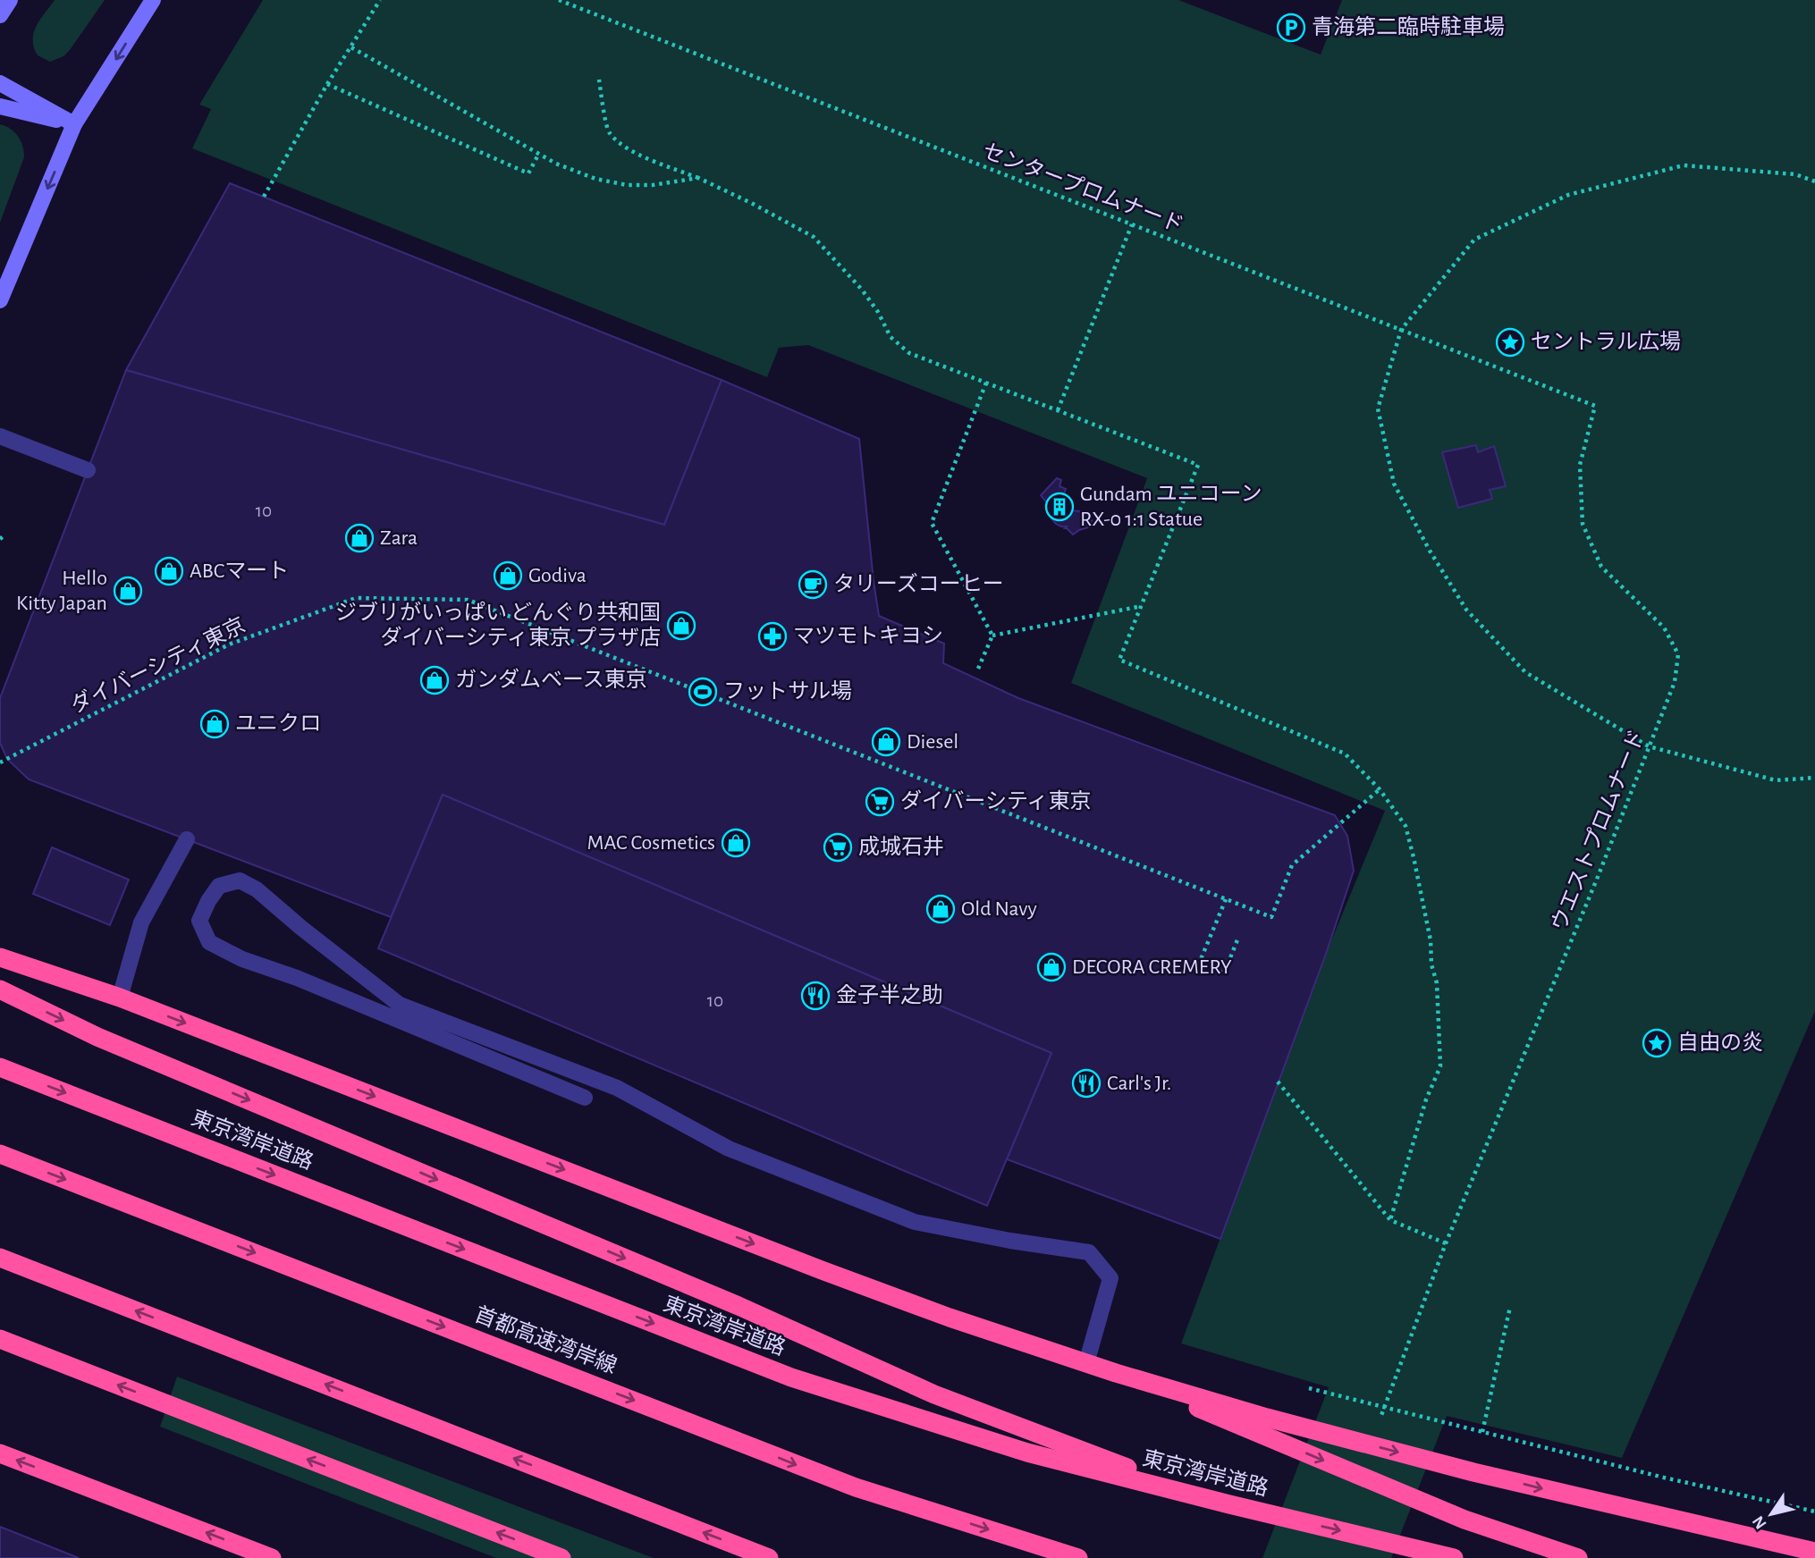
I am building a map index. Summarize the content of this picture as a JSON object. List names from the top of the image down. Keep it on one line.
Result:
{"streets":{"highway":["東京湾岸道路","首都高速湾岸線"],"path":["センタープロムナード","ダイバーシティ東京","ウエストプロムナード"]},"crossings":[["センタープロムナード","ウエストプロムナード"]],"places":{"parking":["青海第二臨時駐車場"],"place":["セントラル広場","自由の炎"],"building":["Gundam ユニコーン RX-0 1:1 Statue"],"shop":["Zara","ABCマート","Godiva","Hello Kitty Japan","ジブリがいっぱい どんぐり共和国 ダイバーシティ東京 プラザ店","ガンダムベース東京","ユニクロ","Diesel","MAC Cosmetics","Old Navy","DECORA CREMERY"],"cafe":["タリーズコーヒー"],"pharmacy":["マツモトキヨシ"],"sports":["フットサル場"],"supermarket":["ダイバーシティ東京","成城石井"],"restaurant":["金子半之助","Carl's Jr."]},"house_numbers":["10","10"],"north":"bottom left"}
